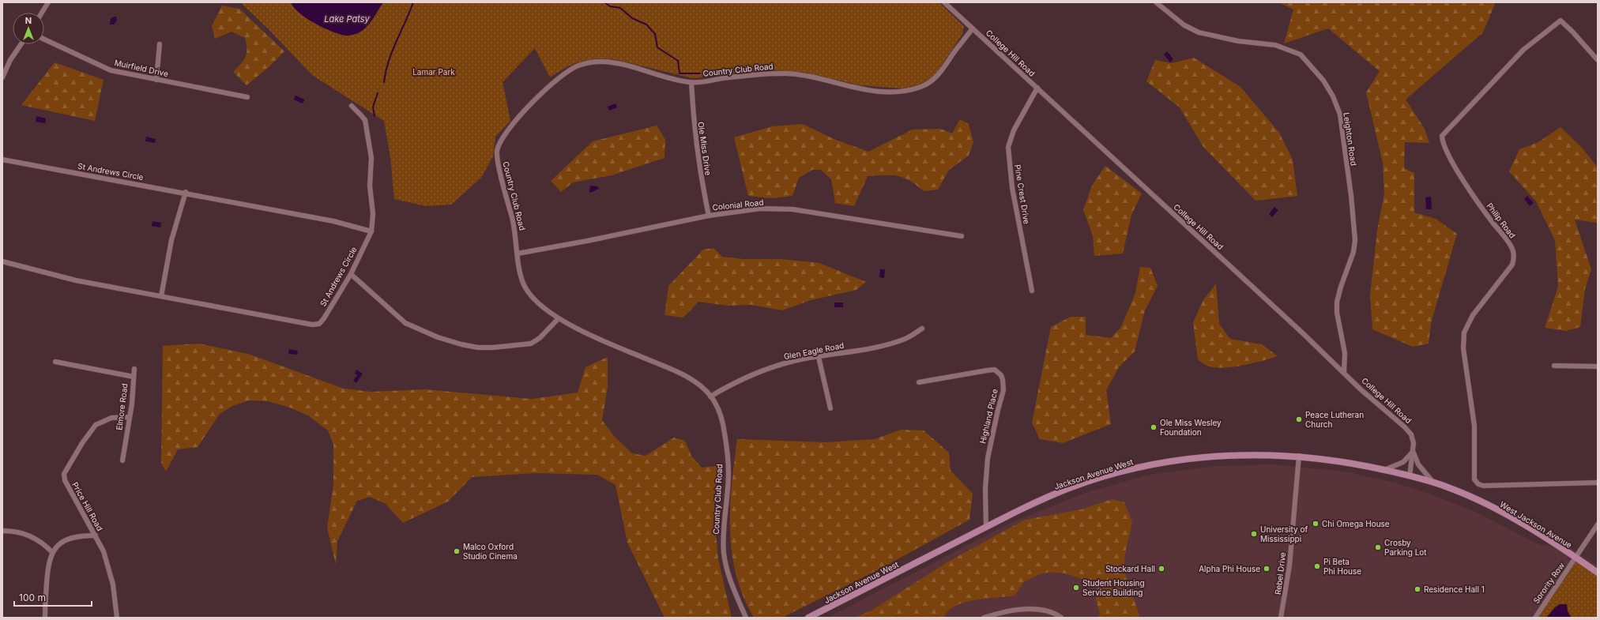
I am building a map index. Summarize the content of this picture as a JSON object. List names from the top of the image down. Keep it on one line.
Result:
{"streets":{"main road":["Jackson Avenue West","West Jackson Avenue"],"street":["College Hill Road","Muirfield Drive","Country Club Road","Leighton Road","Ole Miss Drive","St Andrews Circle","Pine Crest Drive","Colonial Road","Philip Road","Glen Eagle Road","Elmore Road","Highland Place","Price Hill Road","Rebel Drive","Sorority Row"]},"crossings":[["College Hill Road","Country Club Road"],["College Hill Road","Leighton Road"],["College Hill Road","Pine Crest Drive"],["College Hill Road","Jackson Avenue West"],["College Hill Road","West Jackson Avenue"],["Country Club Road","Ole Miss Drive"],["Country Club Road","Colonial Road"],["Country Club Road","Glen Eagle Road"],["Ole Miss Drive","Colonial Road"],["Elmore Road","Price Hill Road"],["Highland Place","Jackson Avenue West"],["Jackson Avenue West","West Jackson Avenue"],["Jackson Avenue West","Rebel Drive"],["West Jackson Avenue","Sorority Row"]],"water":["Lake Patsy"],"parks":["Lamar Park"],"places":["Peace Lutheran Church","Ole Miss Wesley Foundation","Chi Omega House","University of Mississippi","Crosby Parking Lot","Malco Oxford Studio Cinema","Pi Beta Phi House","Stockard Hall","Alpha Phi House","Student Housing Service Building","Residence Hall 1"],"scale_bar":"100 m","north":"top"}
